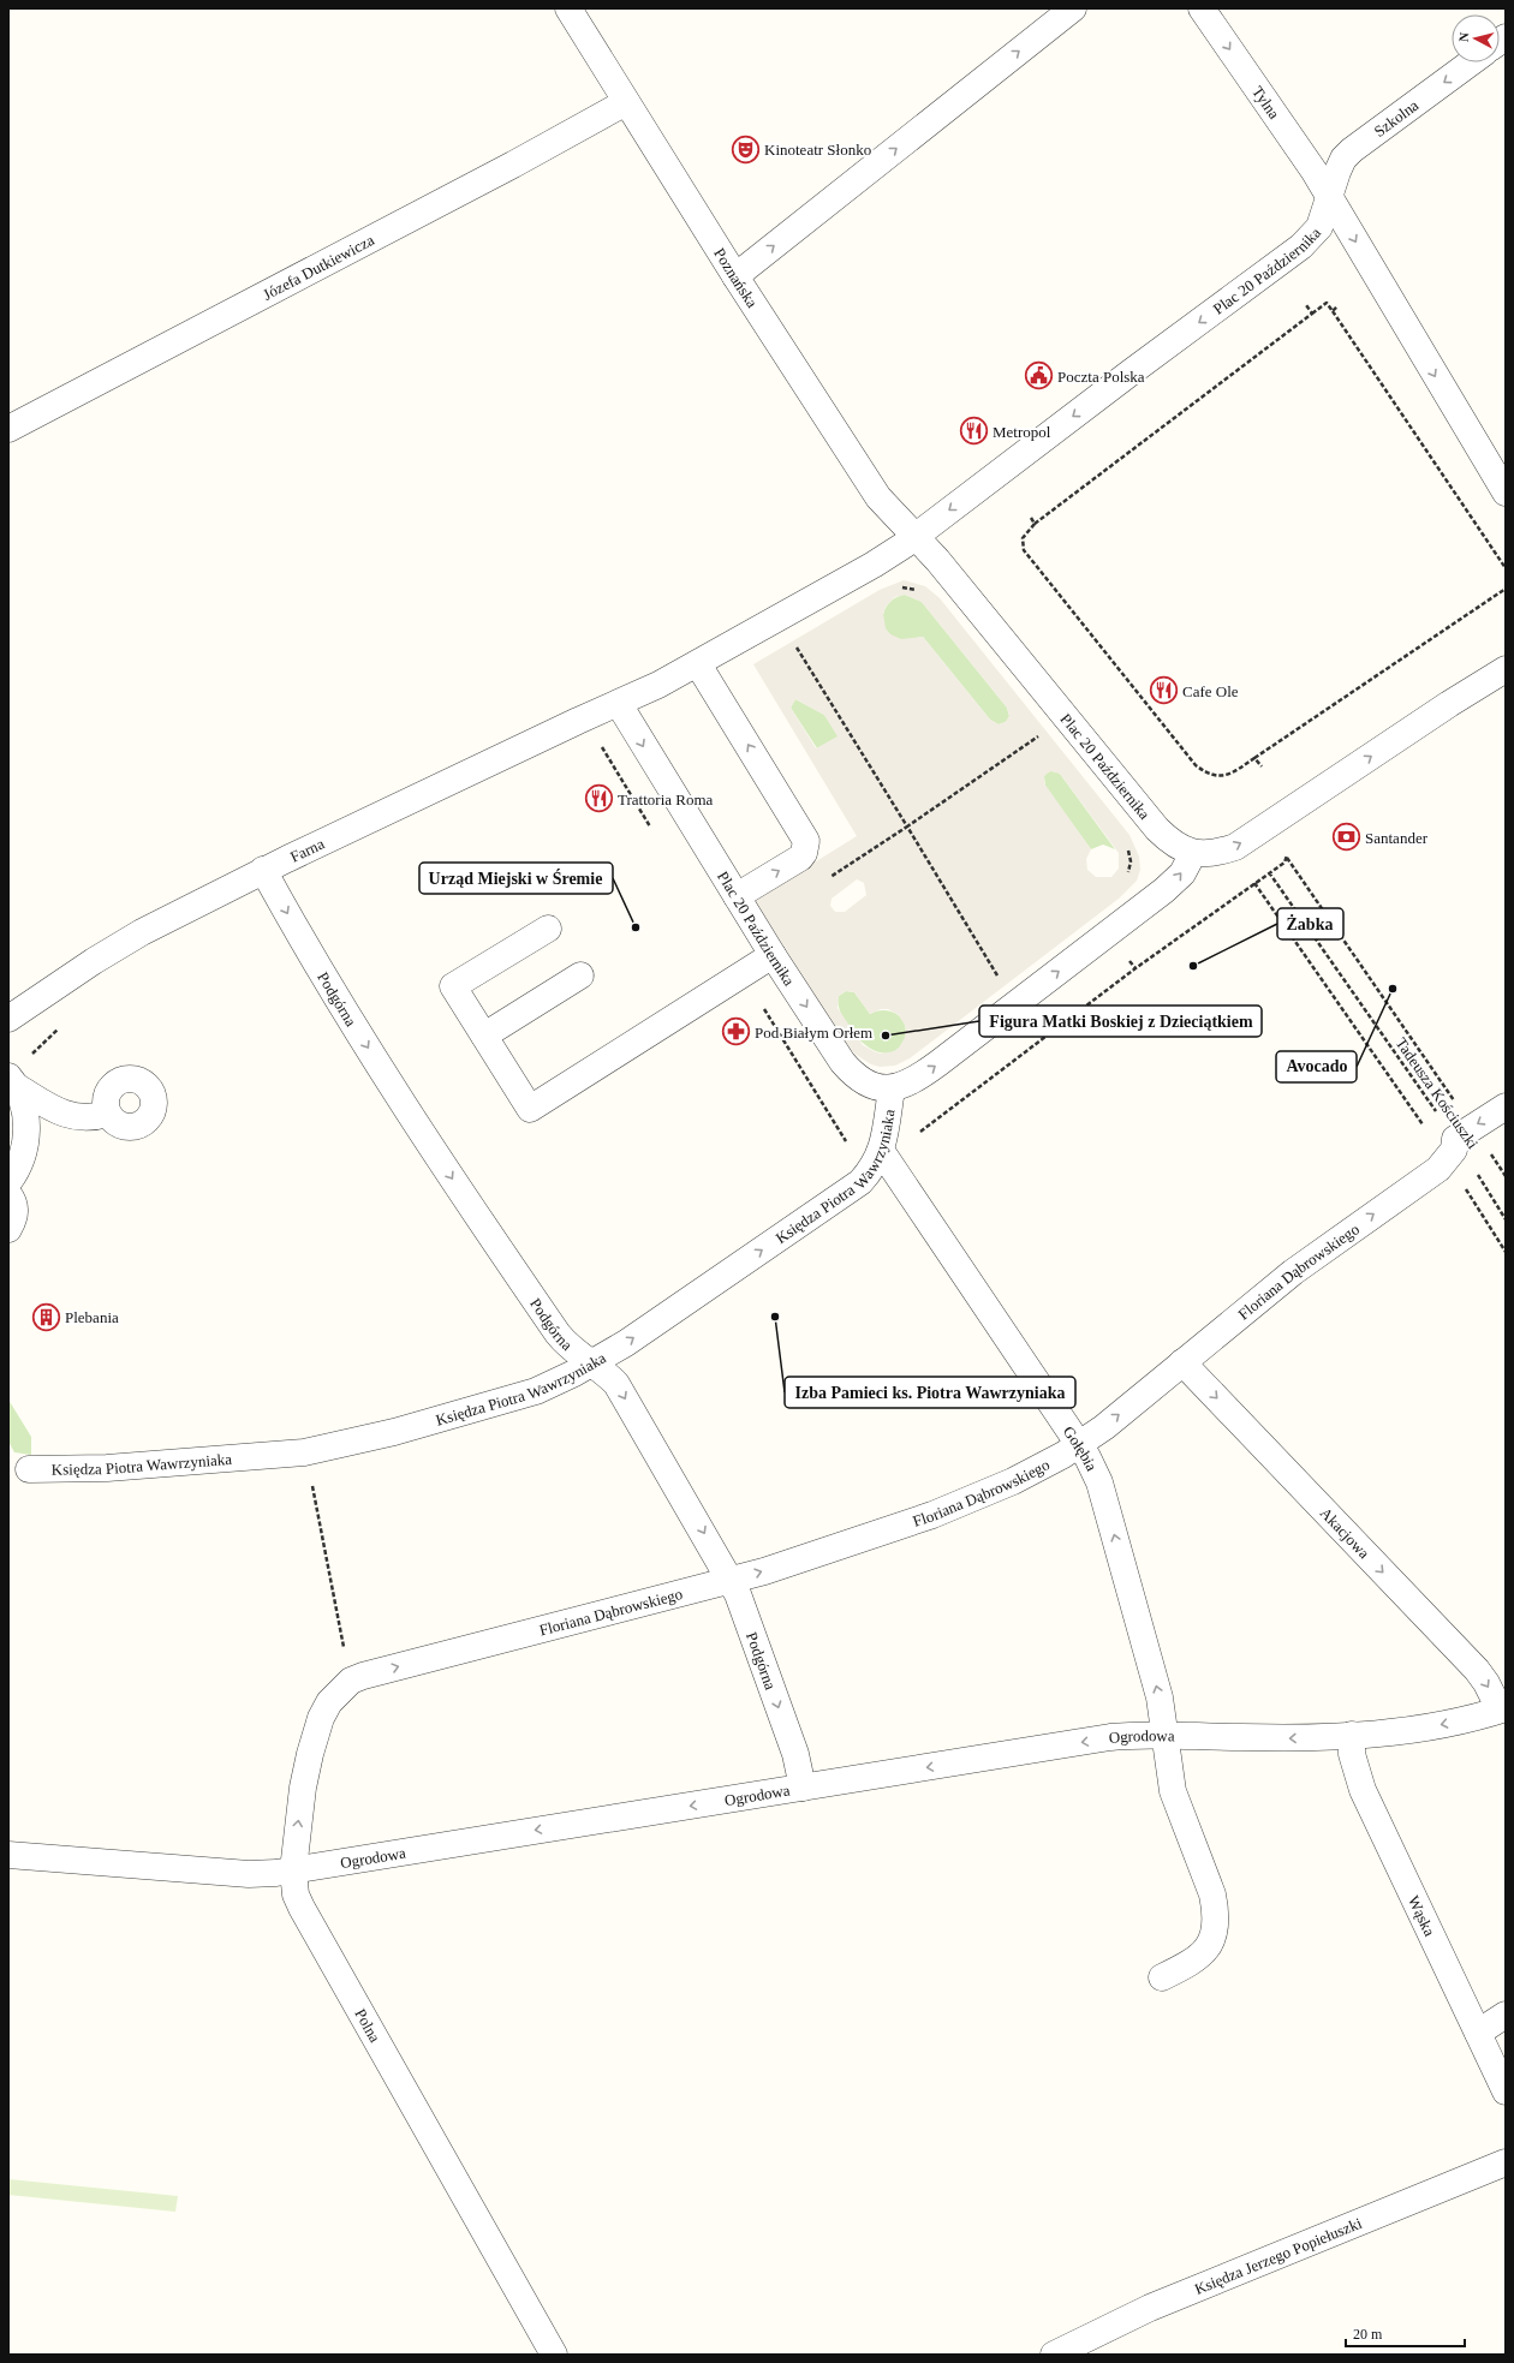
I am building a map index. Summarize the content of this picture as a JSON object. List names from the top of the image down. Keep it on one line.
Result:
{"streets":{"street":["Tylna","Szkolna","Józefa Dutkiewicza","Plac 20 Października","Poznańska","Farna","Podgórna","Księdza Piotra Wawrzyniaka","Floriana Dąbrowskiego","Gołębia","Akacjowa","Ogrodowa","Wąska","Polna","Księdza Jerzego Popiełuszki"],"path":["Tadeusza Kościuszki"]},"crossings":[["Tylna","Szkolna"],["Tylna","Plac 20 Października"],["Szkolna","Plac 20 Października"],["Józefa Dutkiewicza","Poznańska"],["Plac 20 Października","Poznańska"],["Plac 20 Października","Farna"],["Plac 20 Października","Tadeusza Kościuszki"],["Plac 20 Października","Księdza Piotra Wawrzyniaka"],["Farna","Podgórna"],["Podgórna","Księdza Piotra Wawrzyniaka"],["Podgórna","Floriana Dąbrowskiego"],["Podgórna","Ogrodowa"],["Tadeusza Kościuszki","Floriana Dąbrowskiego"],["Księdza Piotra Wawrzyniaka","Gołębia"],["Floriana Dąbrowskiego","Gołębia"],["Floriana Dąbrowskiego","Akacjowa"],["Floriana Dąbrowskiego","Polna"],["Gołębia","Ogrodowa"],["Akacjowa","Ogrodowa"],["Ogrodowa","Wąska"],["Ogrodowa","Polna"]],"one_way":["Tylna","Szkolna","Podgórna","Księdza Piotra Wawrzyniaka","Floriana Dąbrowskiego","Akacjowa","Ogrodowa"],"places":{"theatre":["Kinoteatr Słonko"],"public building":["Poczta Polska"],"restaurant":["Metropol","Cafe Ole","Trattoria Roma"],"bank":["Santander"],"other":["Urząd Miejski w Śremie","Żabka","Avocado","Figura Matki Boskiej z Dzieciątkiem","Izba Pamieci ks. Piotra Wawrzyniaka"],"pharmacy":["Pod Białym Orłem"],"building":["Plebania"]},"scale_bar":"20 m","north":"left"}
